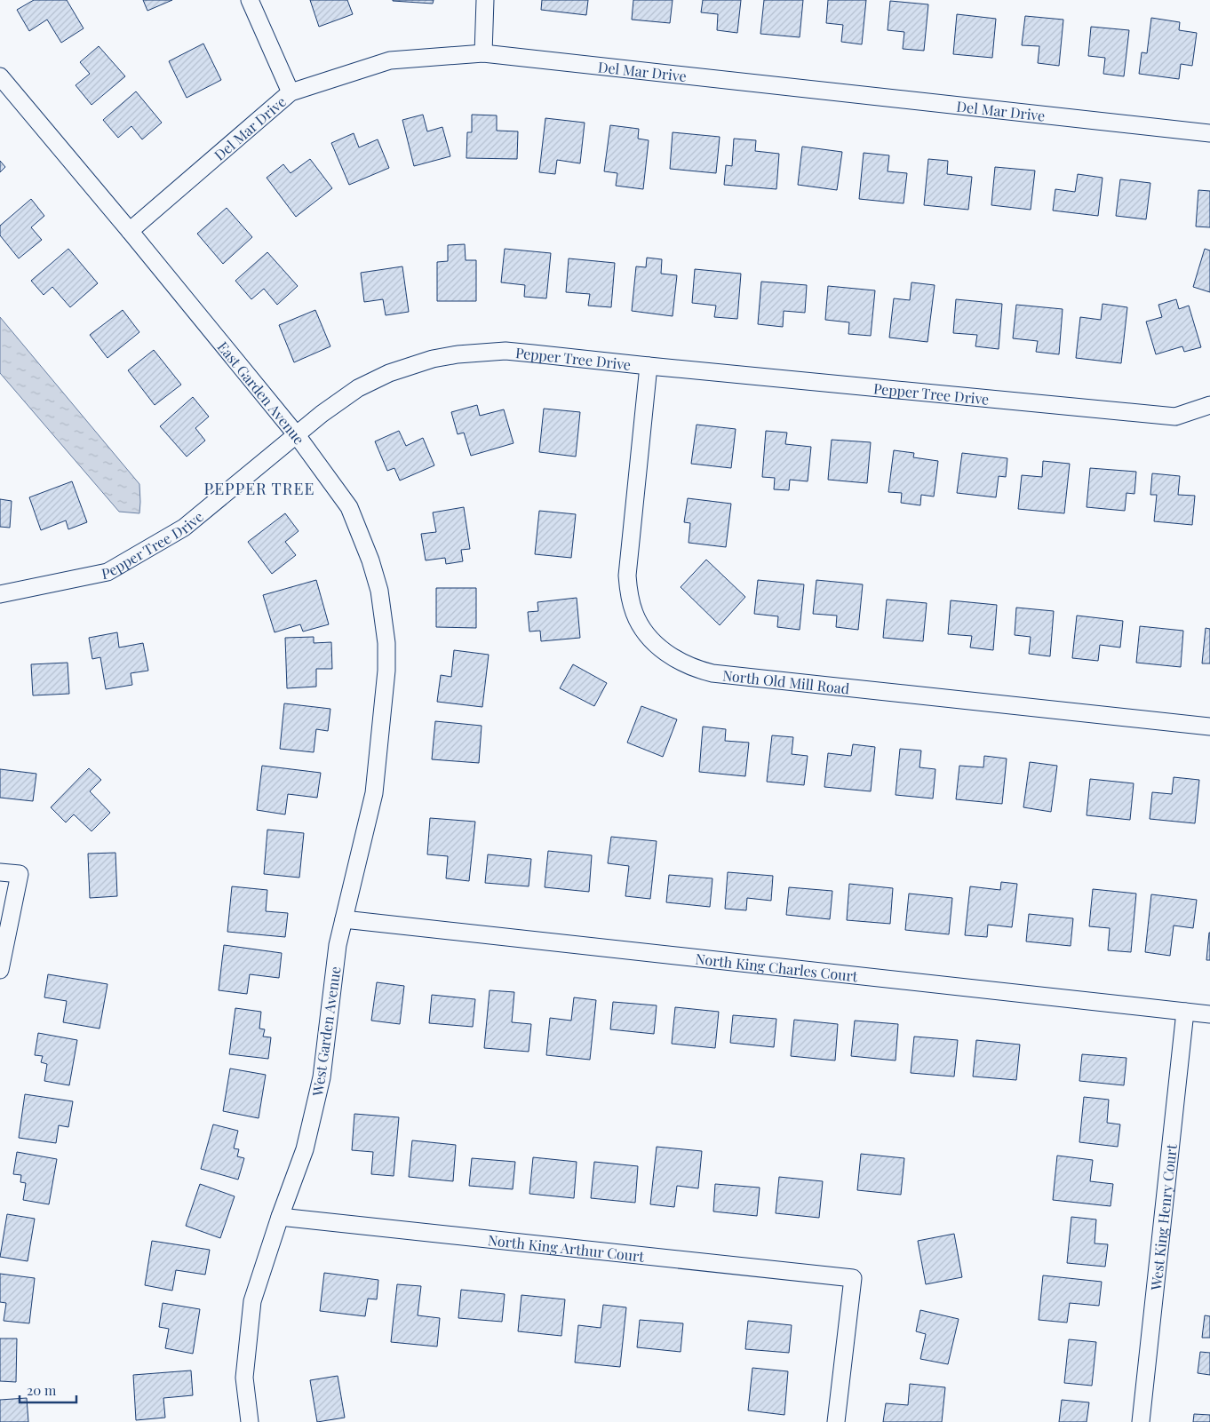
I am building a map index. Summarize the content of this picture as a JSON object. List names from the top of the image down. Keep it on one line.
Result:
{"streets":{"street":["Del Mar Drive","Pepper Tree Drive","East Garden Avenue","North Old Mill Road","North King Charles Court","West Garden Avenue","West King Henry Court","North King Arthur Court"]},"crossings":[["Del Mar Drive","East Garden Avenue"],["Pepper Tree Drive","East Garden Avenue"],["Pepper Tree Drive","North Old Mill Road"],["East Garden Avenue","West Garden Avenue"],["North King Charles Court","West Garden Avenue"],["North King Charles Court","West King Henry Court"],["West Garden Avenue","North King Arthur Court"]],"districts":["PEPPER TREE"],"scale_bar":"20 m"}
